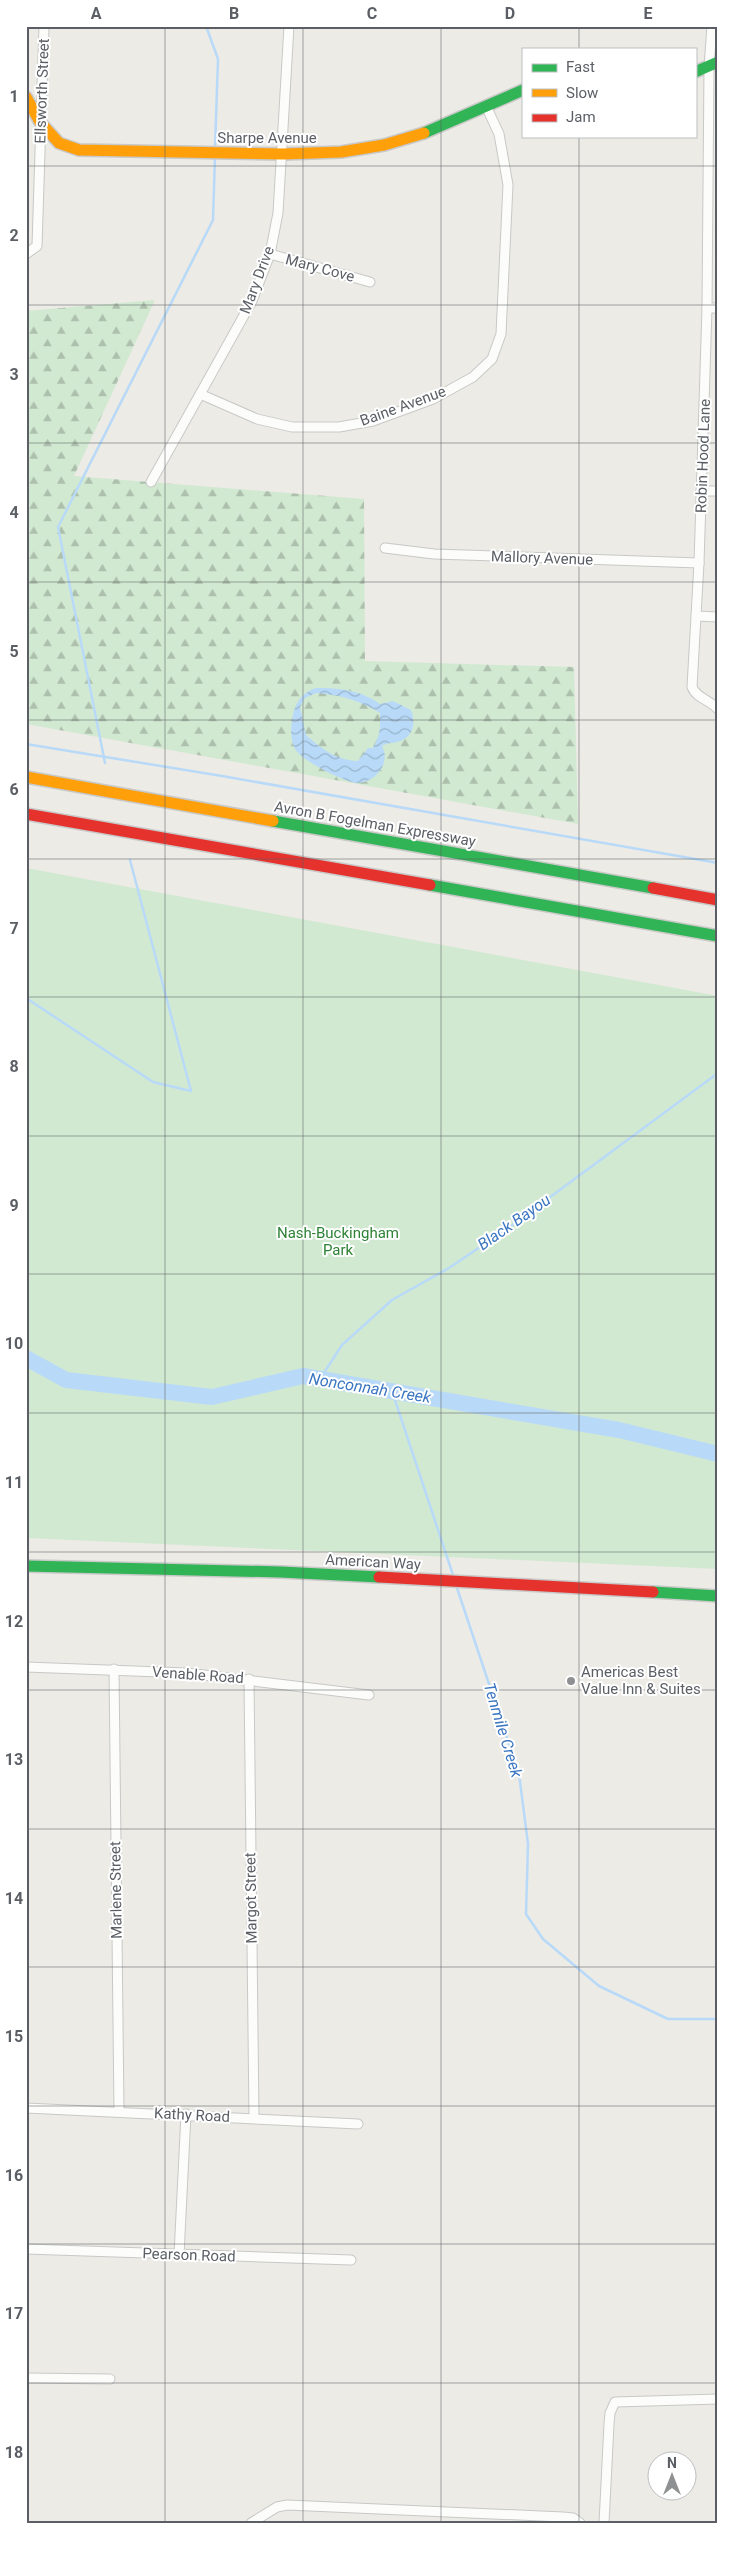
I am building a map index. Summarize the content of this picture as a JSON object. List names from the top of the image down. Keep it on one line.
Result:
{"streets":{"main road":["Sharpe Avenue","Avron B Fogelman Expressway","American Way"],"street":["Ellsworth Street","Mary Cove","Mary Drive","Baine Avenue","Robin Hood Lane","Mallory Avenue","Venable Road","Marlene Street","Margot Street","Kathy Road","Pearson Road"]},"crossings":[["Ellsworth Street","Sharpe Avenue"],["Sharpe Avenue","Mary Drive"],["Sharpe Avenue","Baine Avenue"],["Mary Cove","Mary Drive"],["Mary Drive","Baine Avenue"],["Robin Hood Lane","Mallory Avenue"],["Venable Road","Marlene Street"],["Venable Road","Margot Street"],["Marlene Street","Kathy Road"],["Margot Street","Kathy Road"]],"water":["Black Bayou","Nonconnah Creek","Tenmile Creek"],"parks":["Nash-Buckingham Park"],"places":["Americas Best Value Inn & Suites"],"legend":["Fast","Slow","Jam"],"north":"top","grid":{"columns":["A","B","C","D","E"],"rows":["1","2","3","4","5","6","7","8","9","10","11","12","13","14","15","16","17","18"]}}
